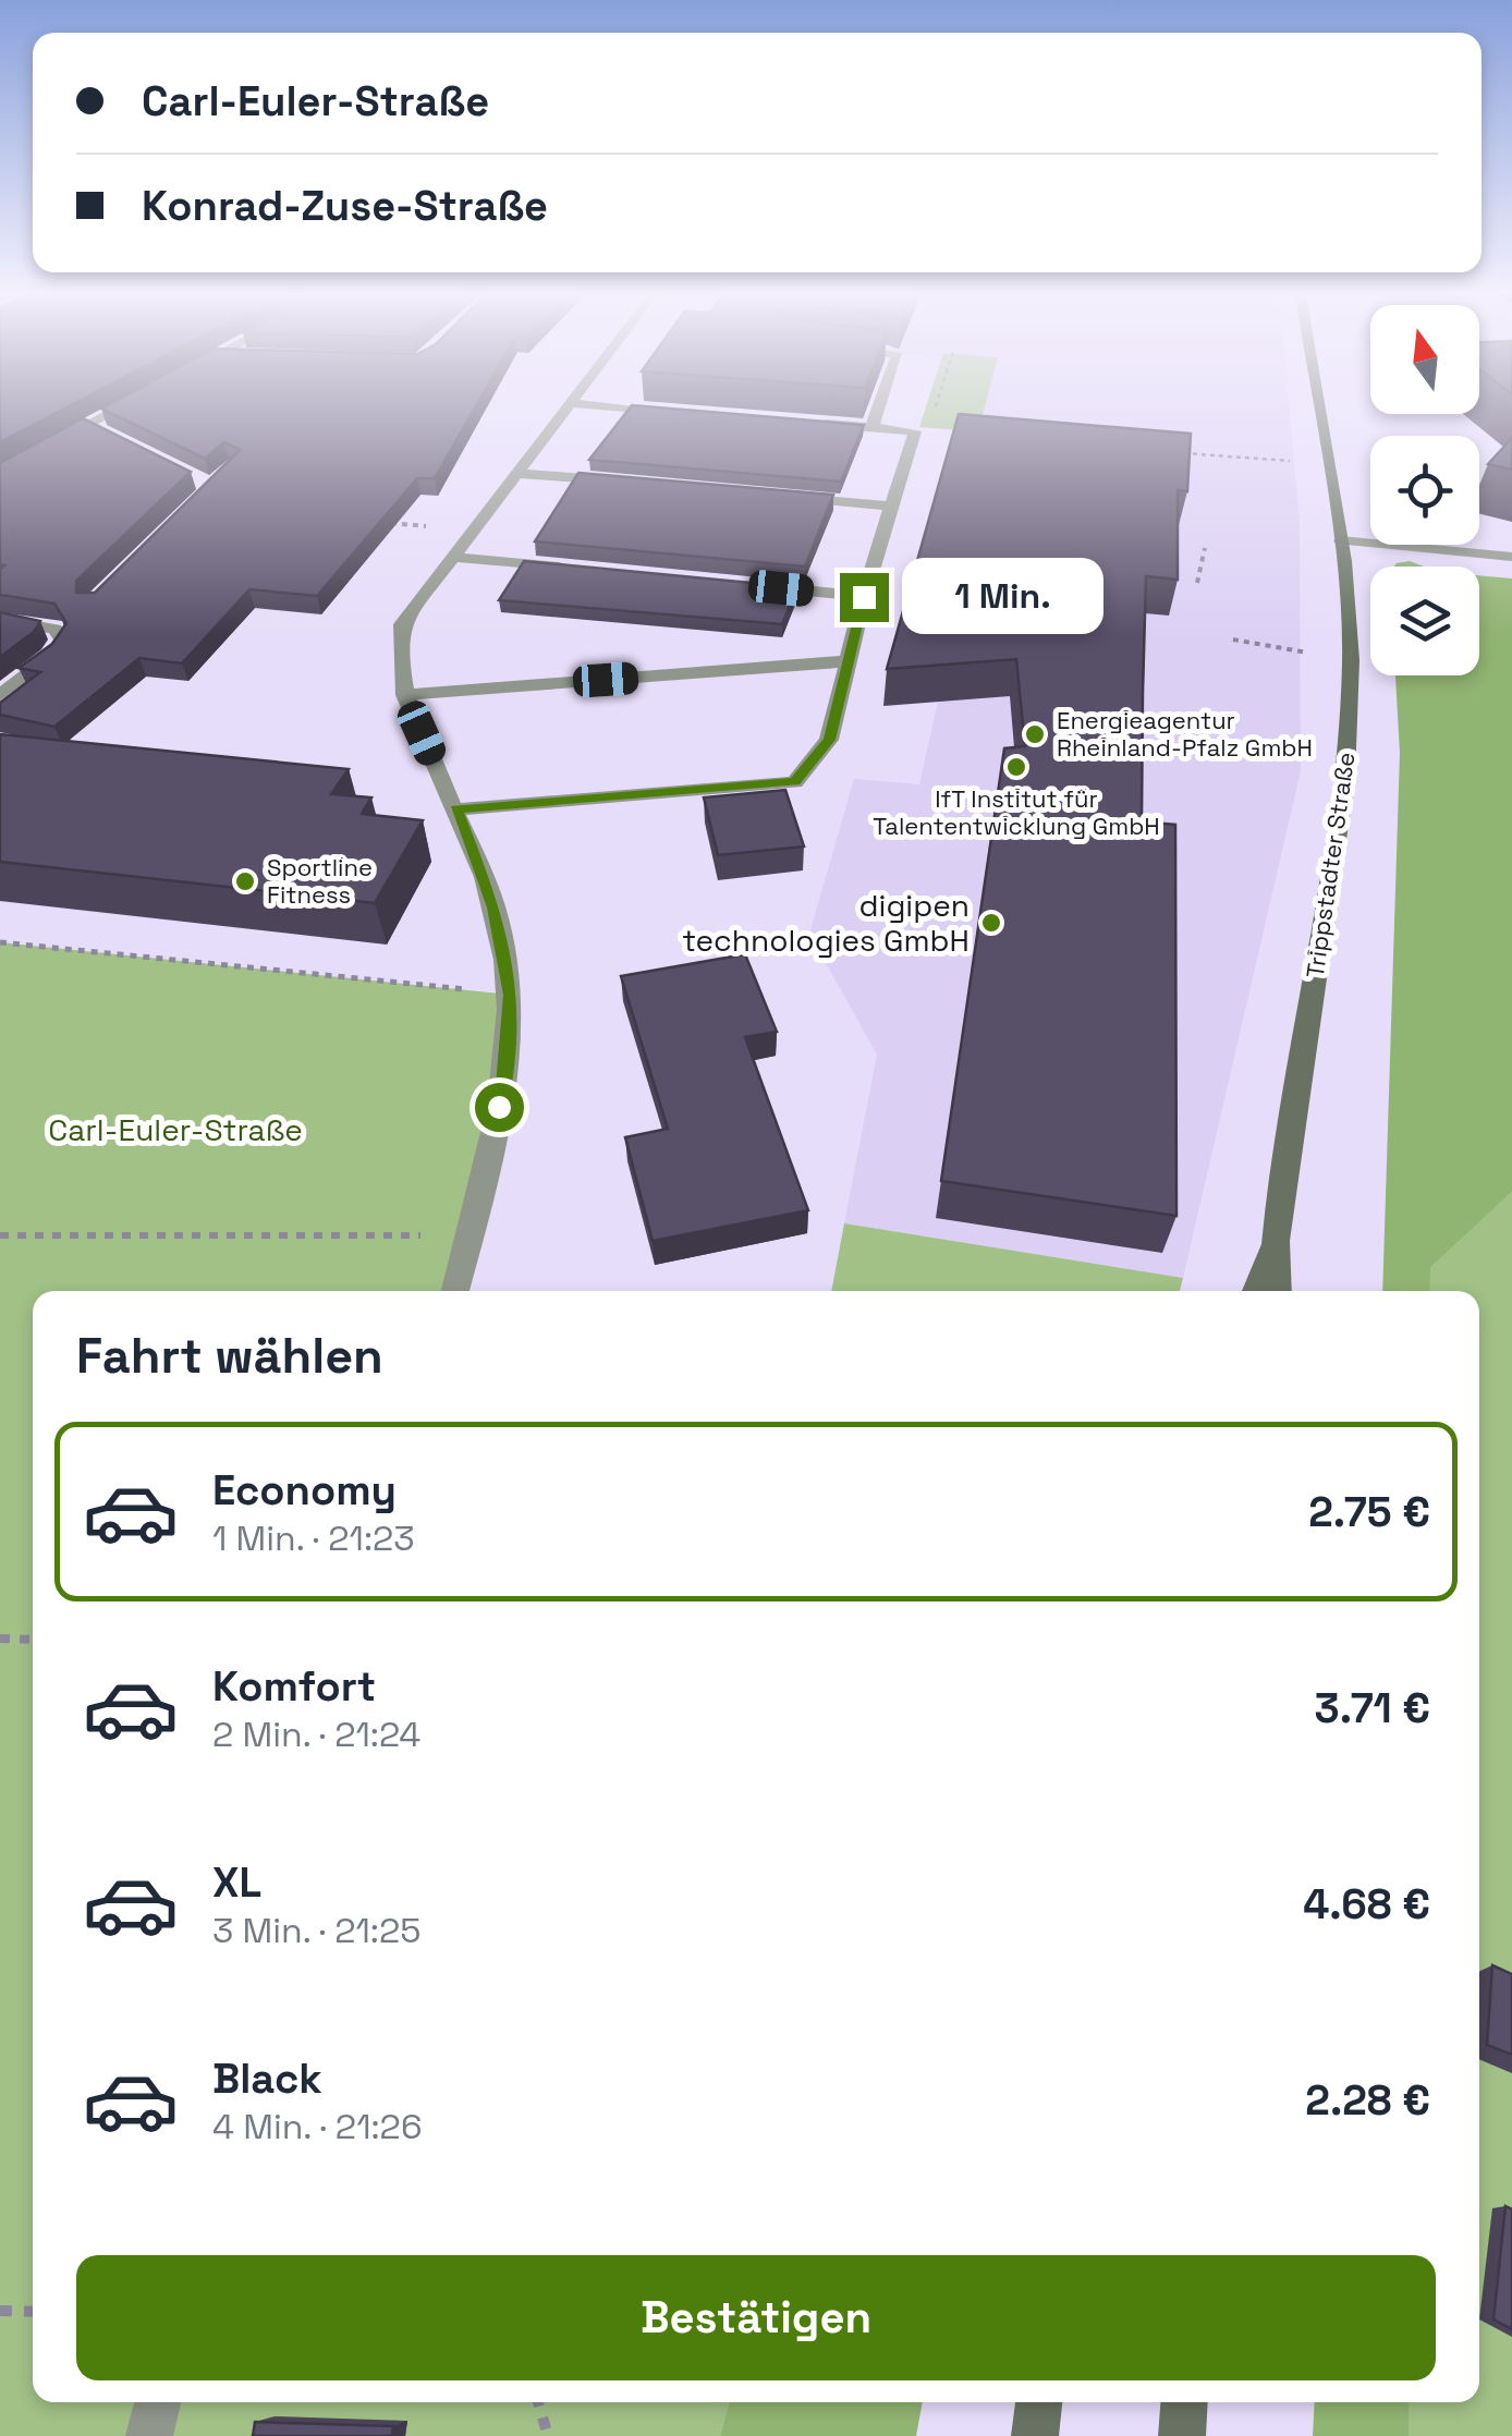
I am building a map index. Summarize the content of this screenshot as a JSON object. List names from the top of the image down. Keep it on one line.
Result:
{"streets":{"main road":["Trippstadter Straße"]},"parks":["Carl-Euler-Straße"],"places":["Energieagentur Rheinland-Pfalz GmbH","IfT Institut für Talententwicklung GmbH","Sportline Fitness","digipen technologies GmbH"],"north":"top","page":{"banner":["Carl-Euler-Straße","Konrad-Zuse-Straße"],"bubble":"1 Min.","heading":"Fahrt wählen","list":[{"name":"Economy","note":"1 Min. · 21:23","value":"2.75 €"},{"name":"Komfort","note":"2 Min. · 21:24","value":"3.71 €"},{"name":"XL","note":"3 Min. · 21:25","value":"4.68 €"},{"name":"Black","note":"4 Min. · 21:26","value":"2.28 €"}],"buttons":"Bestätigen"}}
